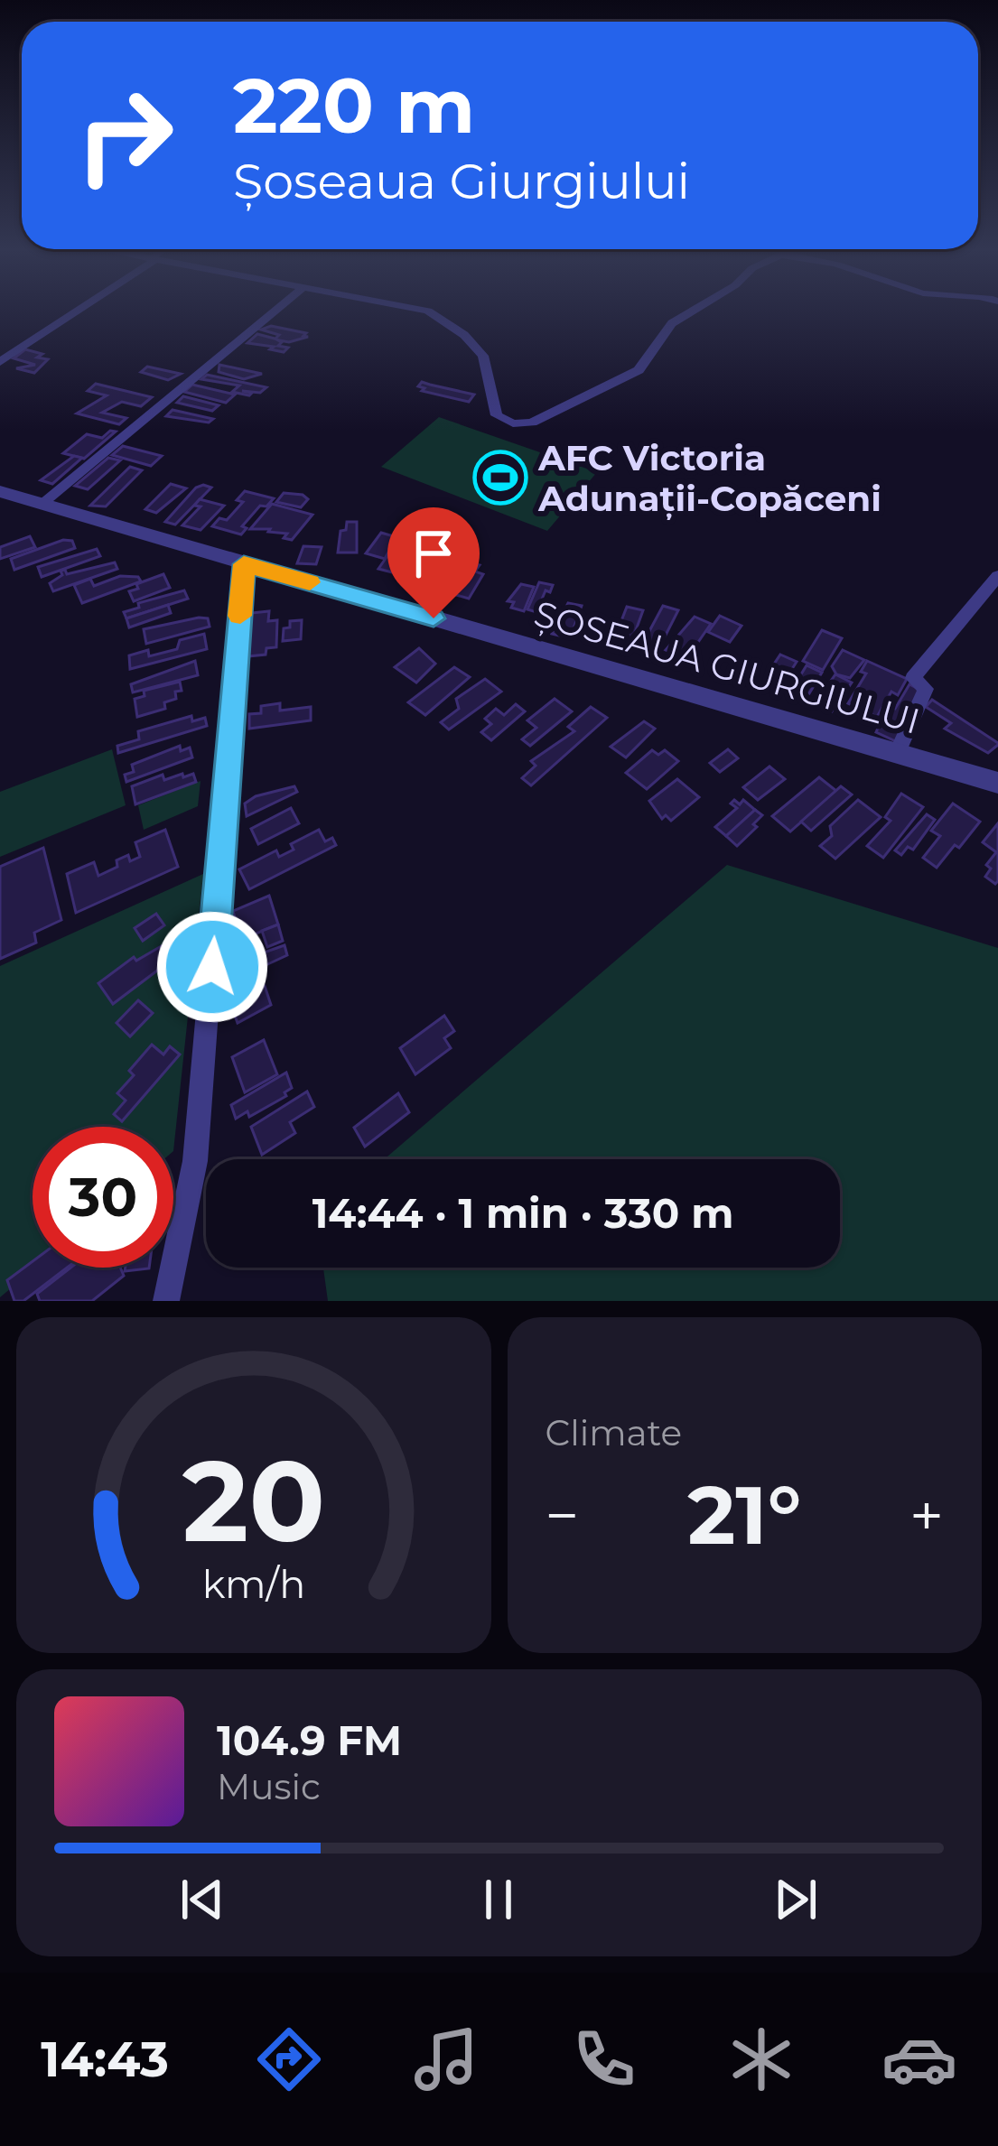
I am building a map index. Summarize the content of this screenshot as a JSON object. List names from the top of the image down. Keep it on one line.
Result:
{"streets":{"street":["ȘOSEAUA GIURGIULUI"]},"places":{"sports":["AFC Victoria Adunații-Copăceni"]},"page":{"turn":["220 m","Șoseaua Giurgiului"],"limit":"30","trip":"14:44 · 1 min · 330 m","tile":"Climate","heat":["−","21°","+"],"song":["104.9 FM","Music"],"tabs":"14:43","gauge":["20","km/h"]}}
